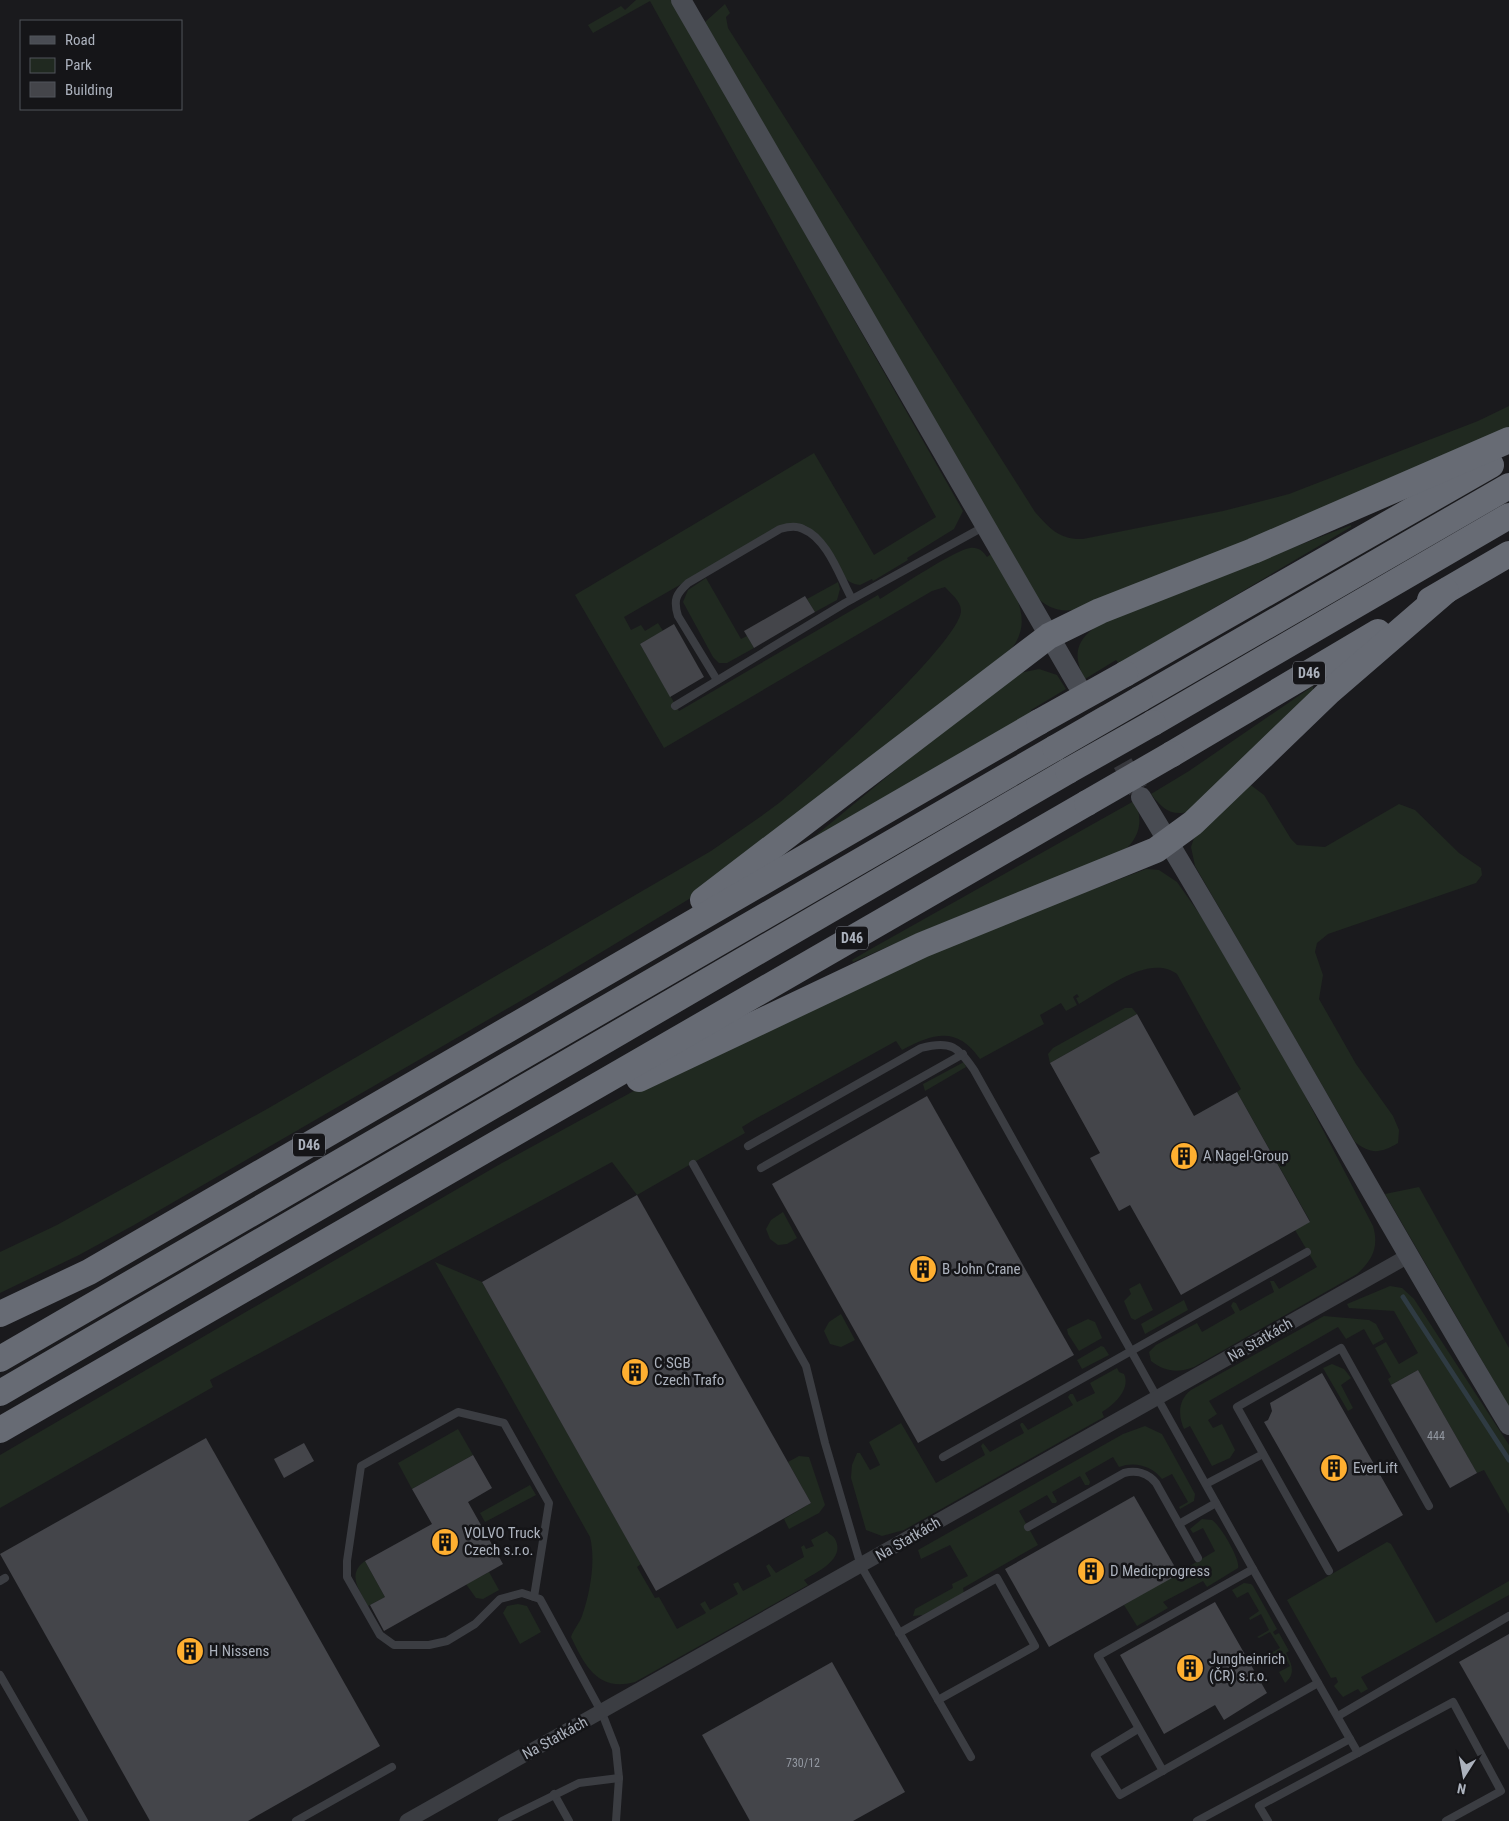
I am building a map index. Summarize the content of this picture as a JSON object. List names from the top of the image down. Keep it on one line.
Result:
{"streets":{"highway":["D46"],"street":["Na Statkách"]},"places":{"building":["A Nagel-Group","B John Crane","C SGB Czech Trafo","EverLift","VOLVO Truck Czech s.r.o.","D Medicprogress","H Nissens","Jungheinrich (ČR) s.r.o."]},"house_numbers":["444","730/12"],"legend":["Road","Park","Building"],"north":"bottom"}
